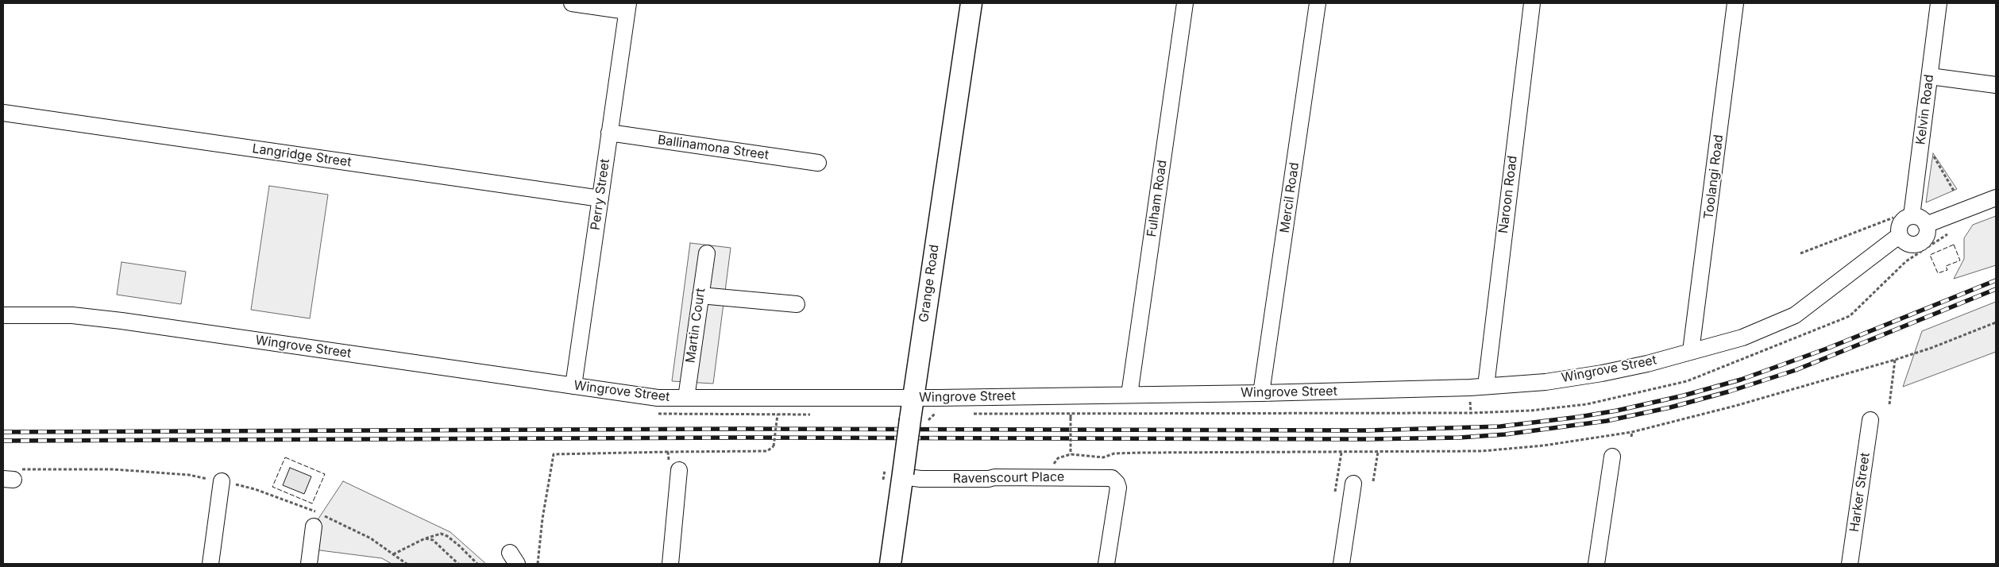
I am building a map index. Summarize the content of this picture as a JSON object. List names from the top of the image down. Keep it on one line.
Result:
{"streets":{"main road":["Grange Road"],"street":["Kelvin Road","Ballinamona Street","Langridge Street","Toolangi Road","Perry Street","Naroon Road","Mercil Road","Fulham Road","Martin Court","Wingrove Street","Ravenscourt Place","Harker Street"]},"crossings":[["Kelvin Road","Wingrove Street"],["Ballinamona Street","Perry Street"],["Langridge Street","Perry Street"],["Toolangi Road","Wingrove Street"],["Perry Street","Wingrove Street"],["Naroon Road","Wingrove Street"],["Mercil Road","Wingrove Street"],["Fulham Road","Wingrove Street"],["Grange Road","Wingrove Street"],["Grange Road","Ravenscourt Place"],["Martin Court","Wingrove Street"]]}
